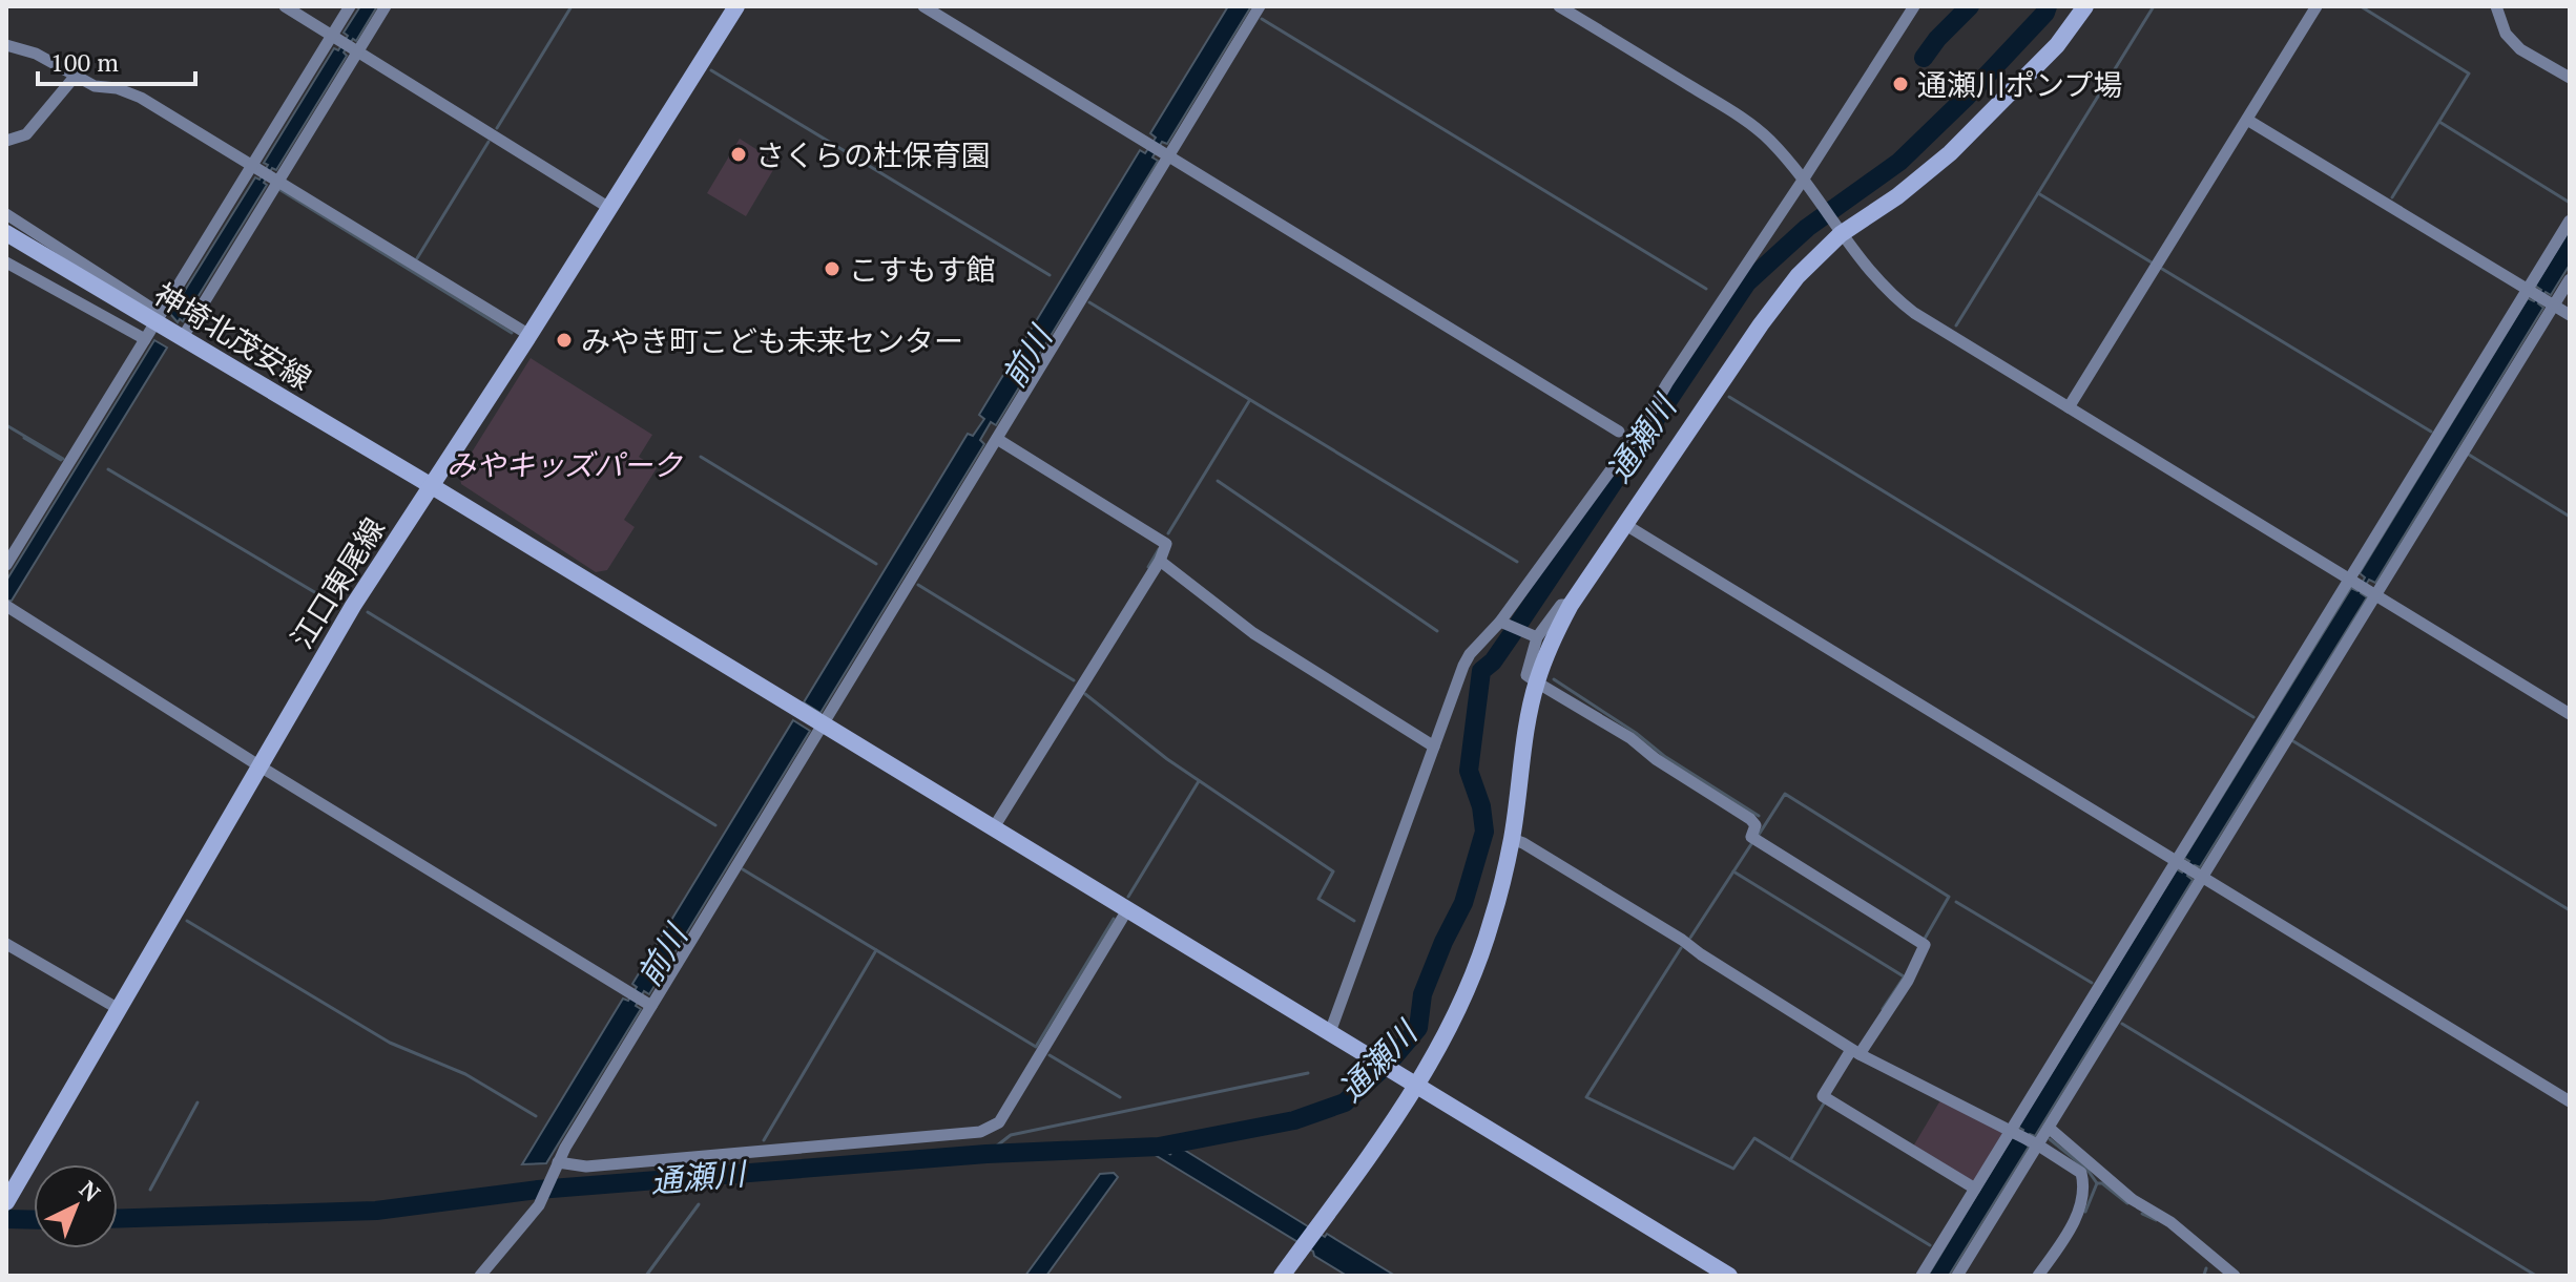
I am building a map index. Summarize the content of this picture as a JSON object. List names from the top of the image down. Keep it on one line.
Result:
{"streets":{"street":["神埼北茂安線","江口東尾線"]},"crossings":[["神埼北茂安線","江口東尾線"]],"water":["前川","通瀬川"],"parks":["みやキッズパーク"],"places":["通瀬川ポンプ場","さくらの杜保育園","こすもす館","みやき町こども未来センター"],"scale_bar":"100 m","north":"top right"}
